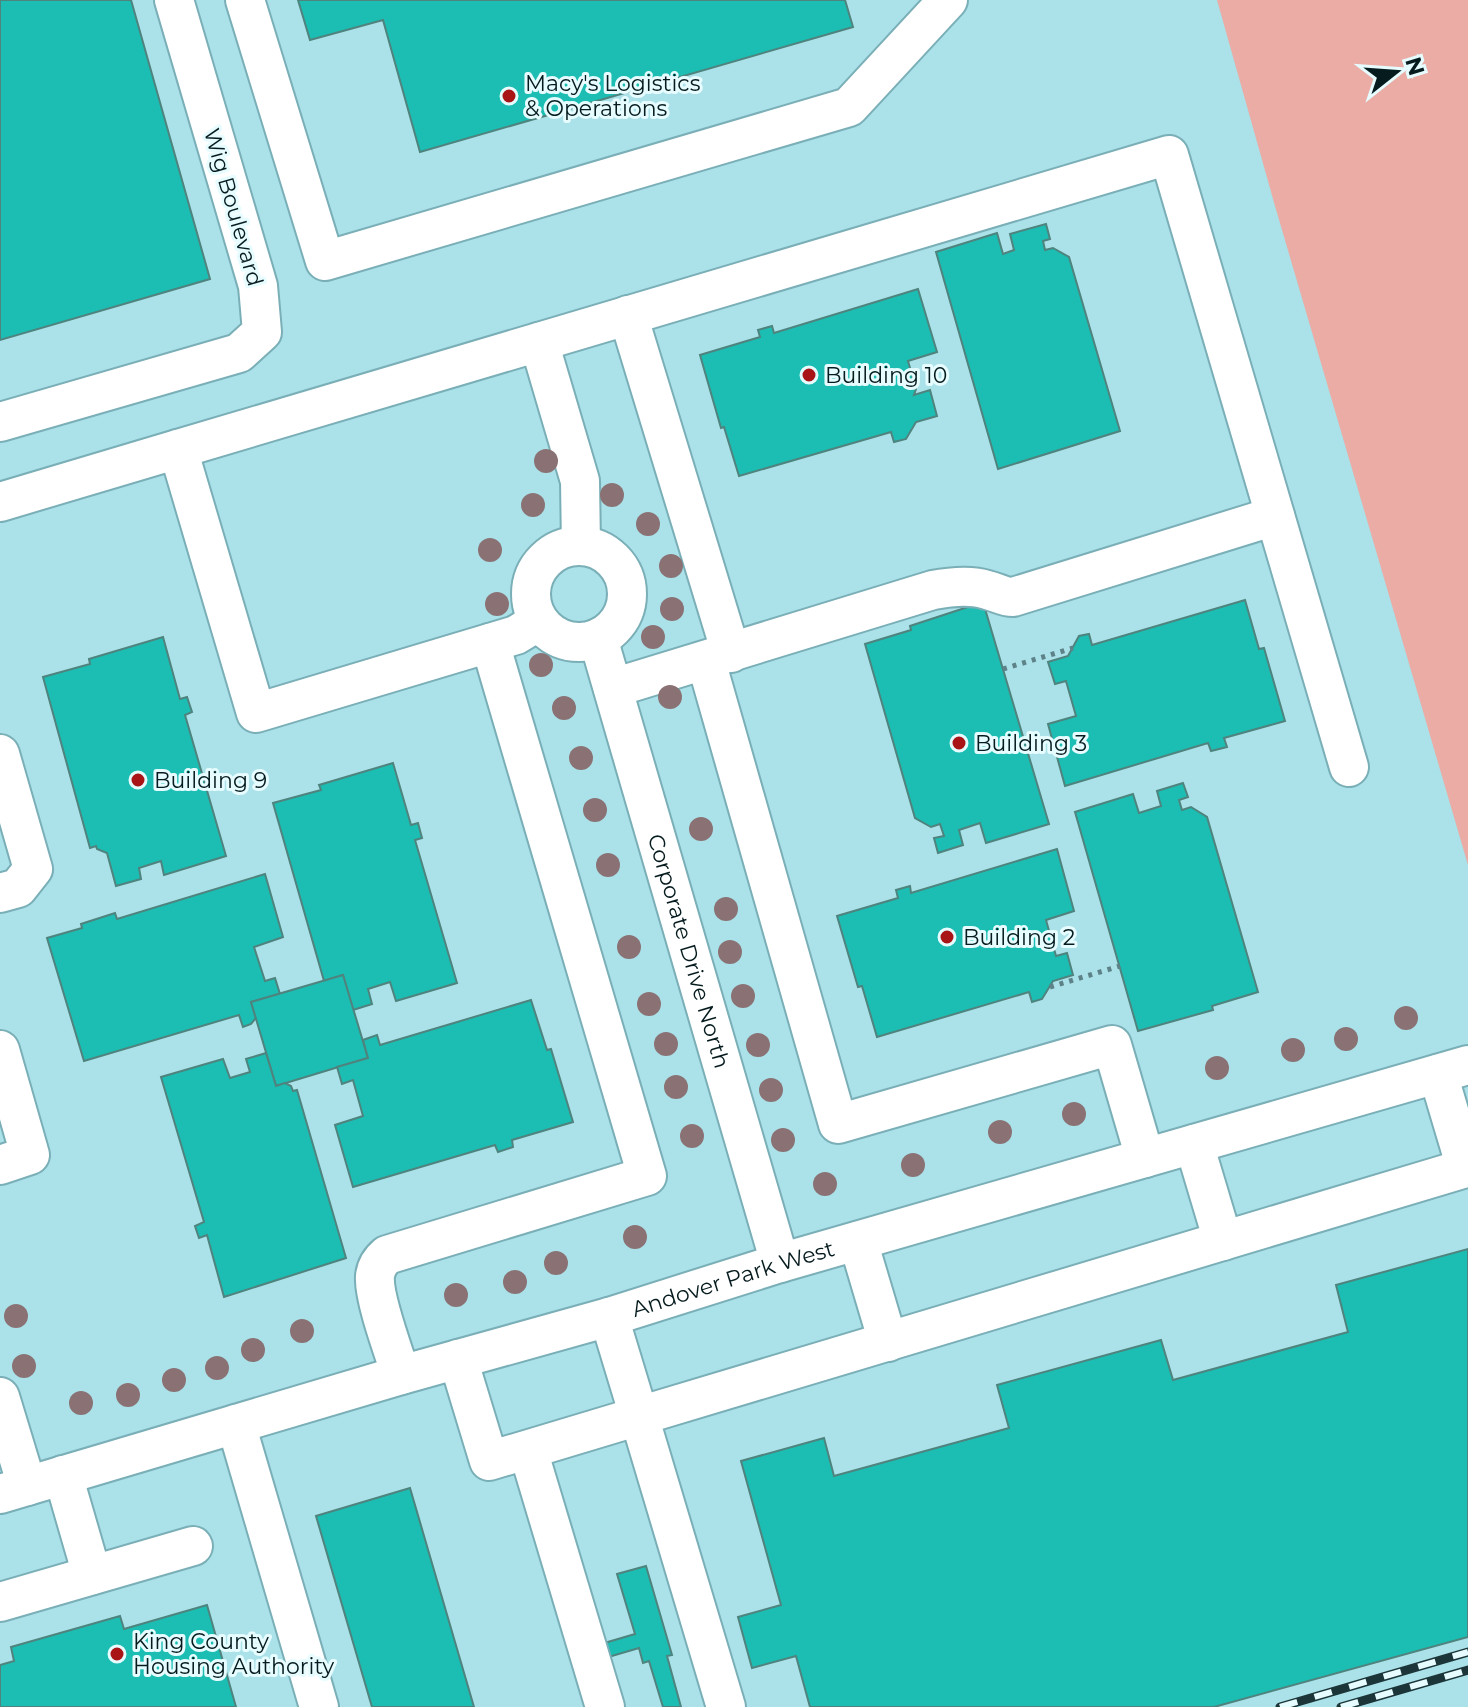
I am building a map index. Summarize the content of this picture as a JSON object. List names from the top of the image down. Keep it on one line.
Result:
{"streets":{"street":["Wig Boulevard","Corporate Drive North","Andover Park West"]},"crossings":[["Corporate Drive North","Andover Park West"]],"places":["Macy's Logistics & Operations","Building 10","Building 3","Building 9","Building 2","King County Housing Authority"],"north":"right"}
